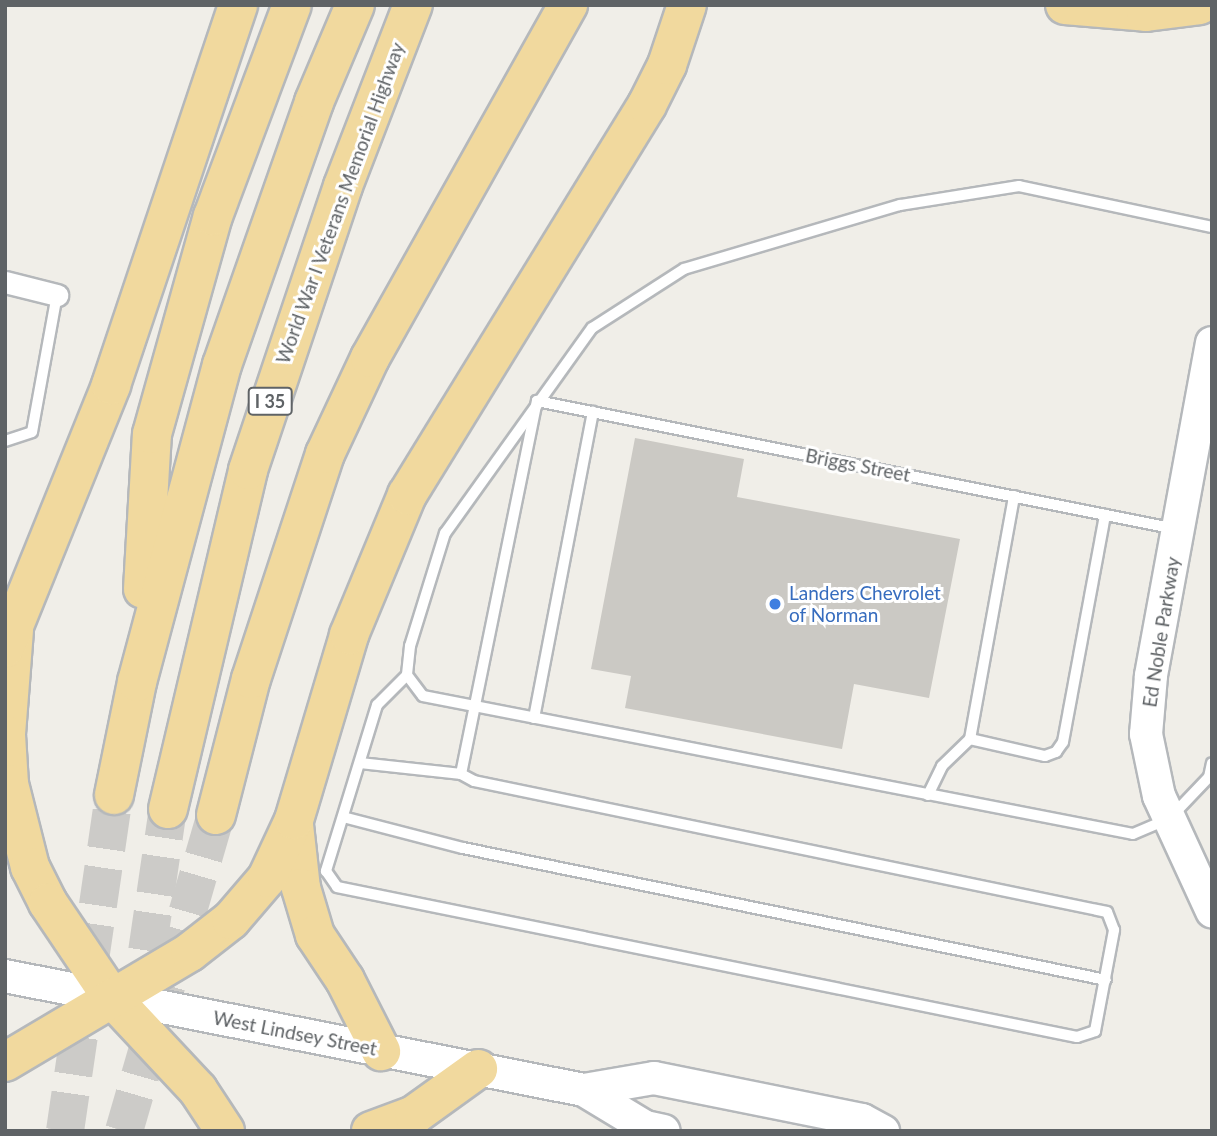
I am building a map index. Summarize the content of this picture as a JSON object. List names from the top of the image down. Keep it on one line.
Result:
{"streets":{"highway":["World War I Veterans Memorial Highway","I 35"],"main road":["Ed Noble Parkway","West Lindsey Street"],"lane":["Briggs Street"]},"crossings":[["Briggs Street","Ed Noble Parkway"]],"places":["Landers Chevrolet of Norman"]}
